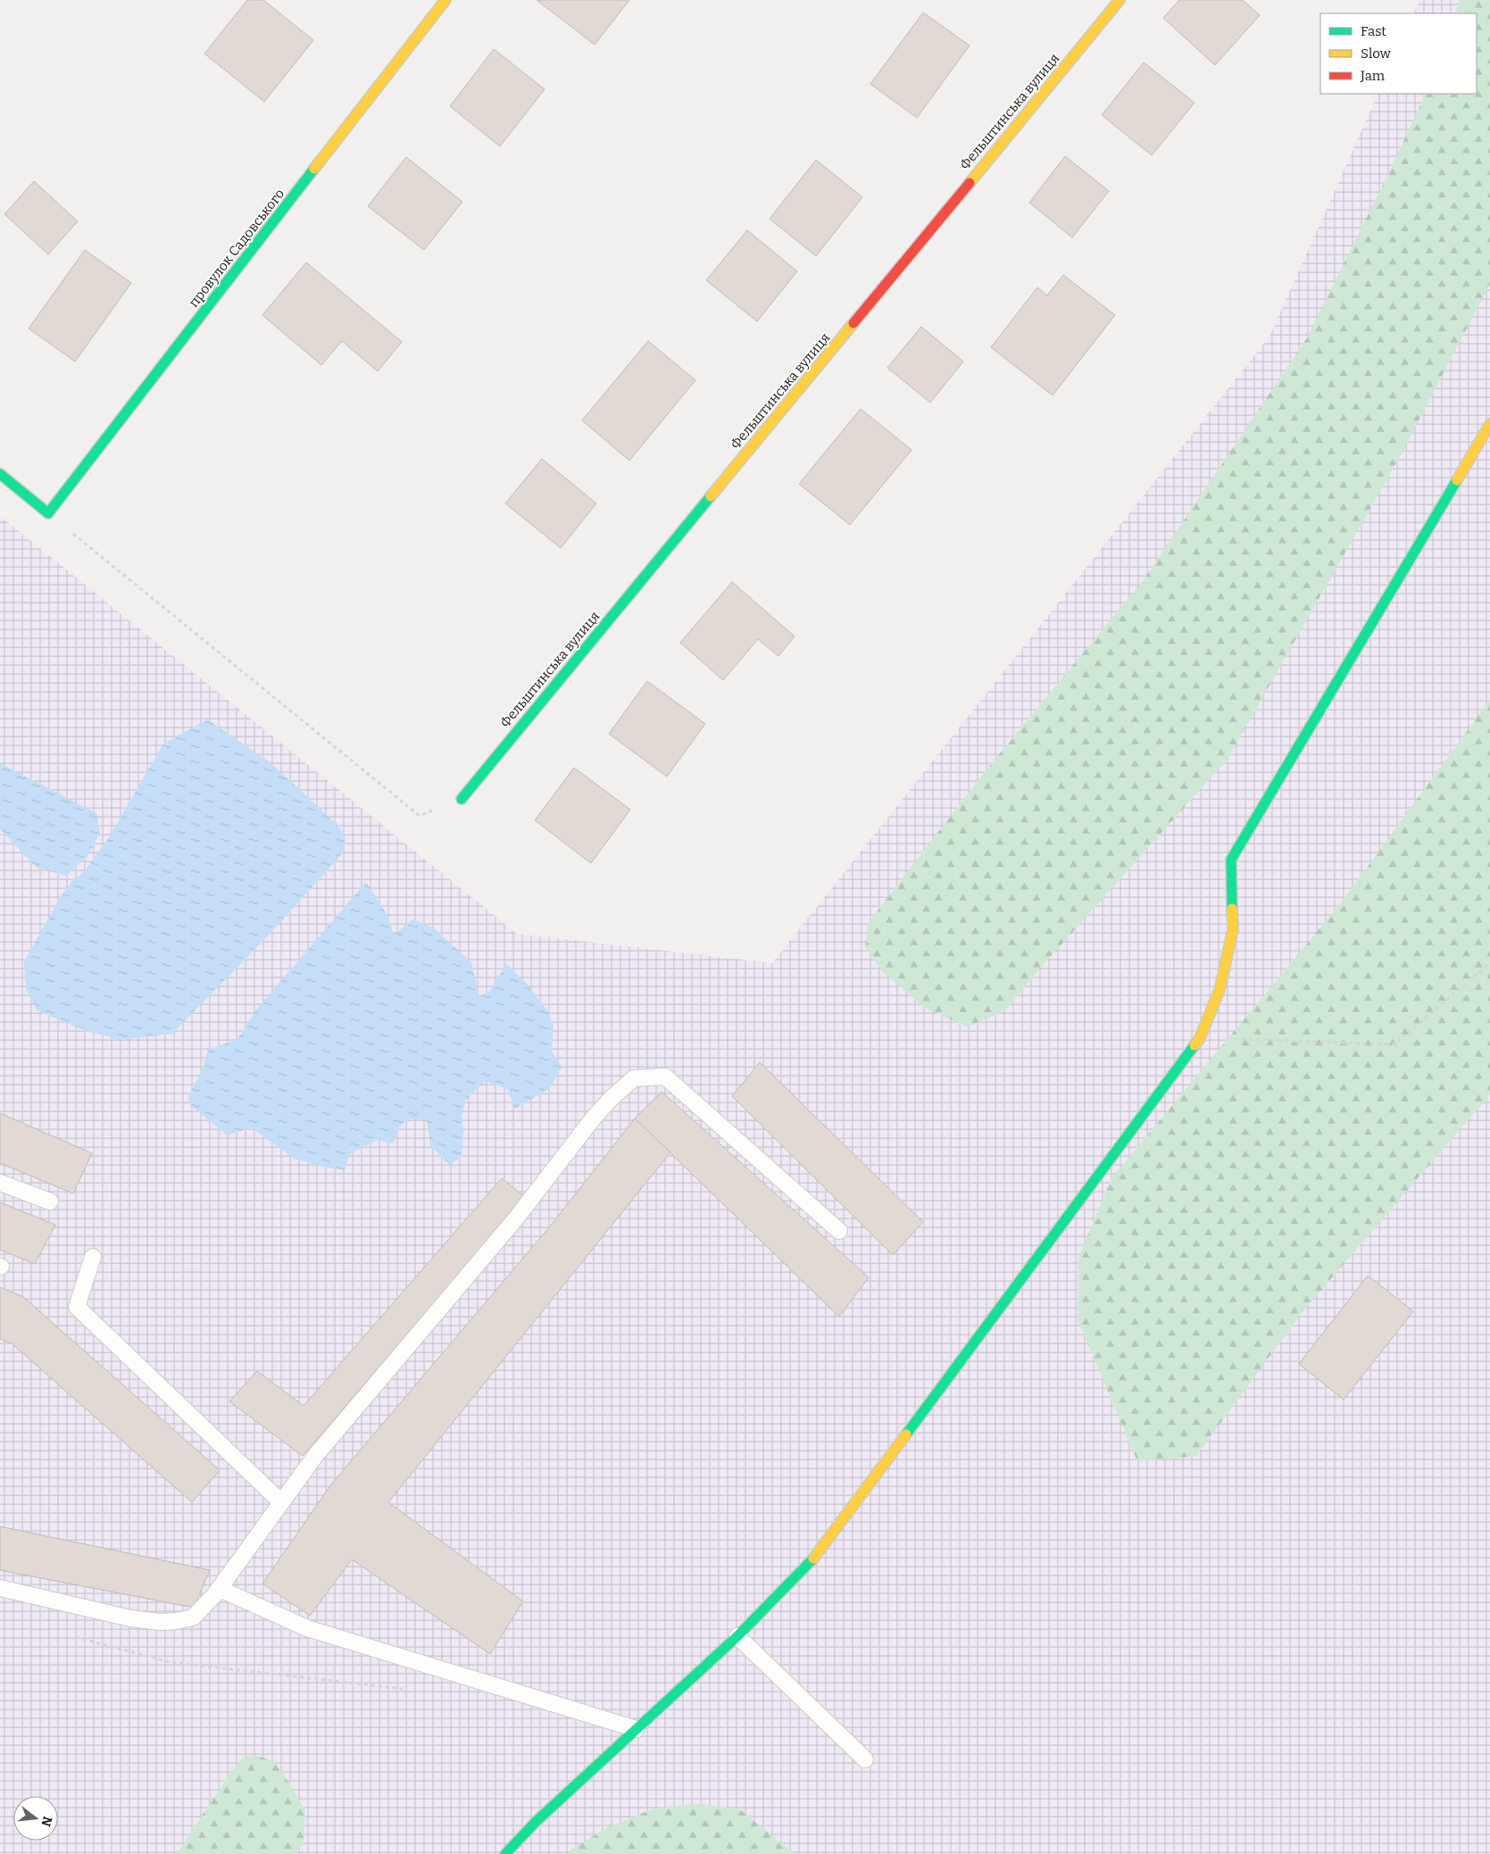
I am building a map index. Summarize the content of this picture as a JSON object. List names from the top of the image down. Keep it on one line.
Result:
{"streets":{"street":["Фельштинська вулиця","провулок Садовського"]},"legend":["Fast","Slow","Jam"],"north":"right"}
